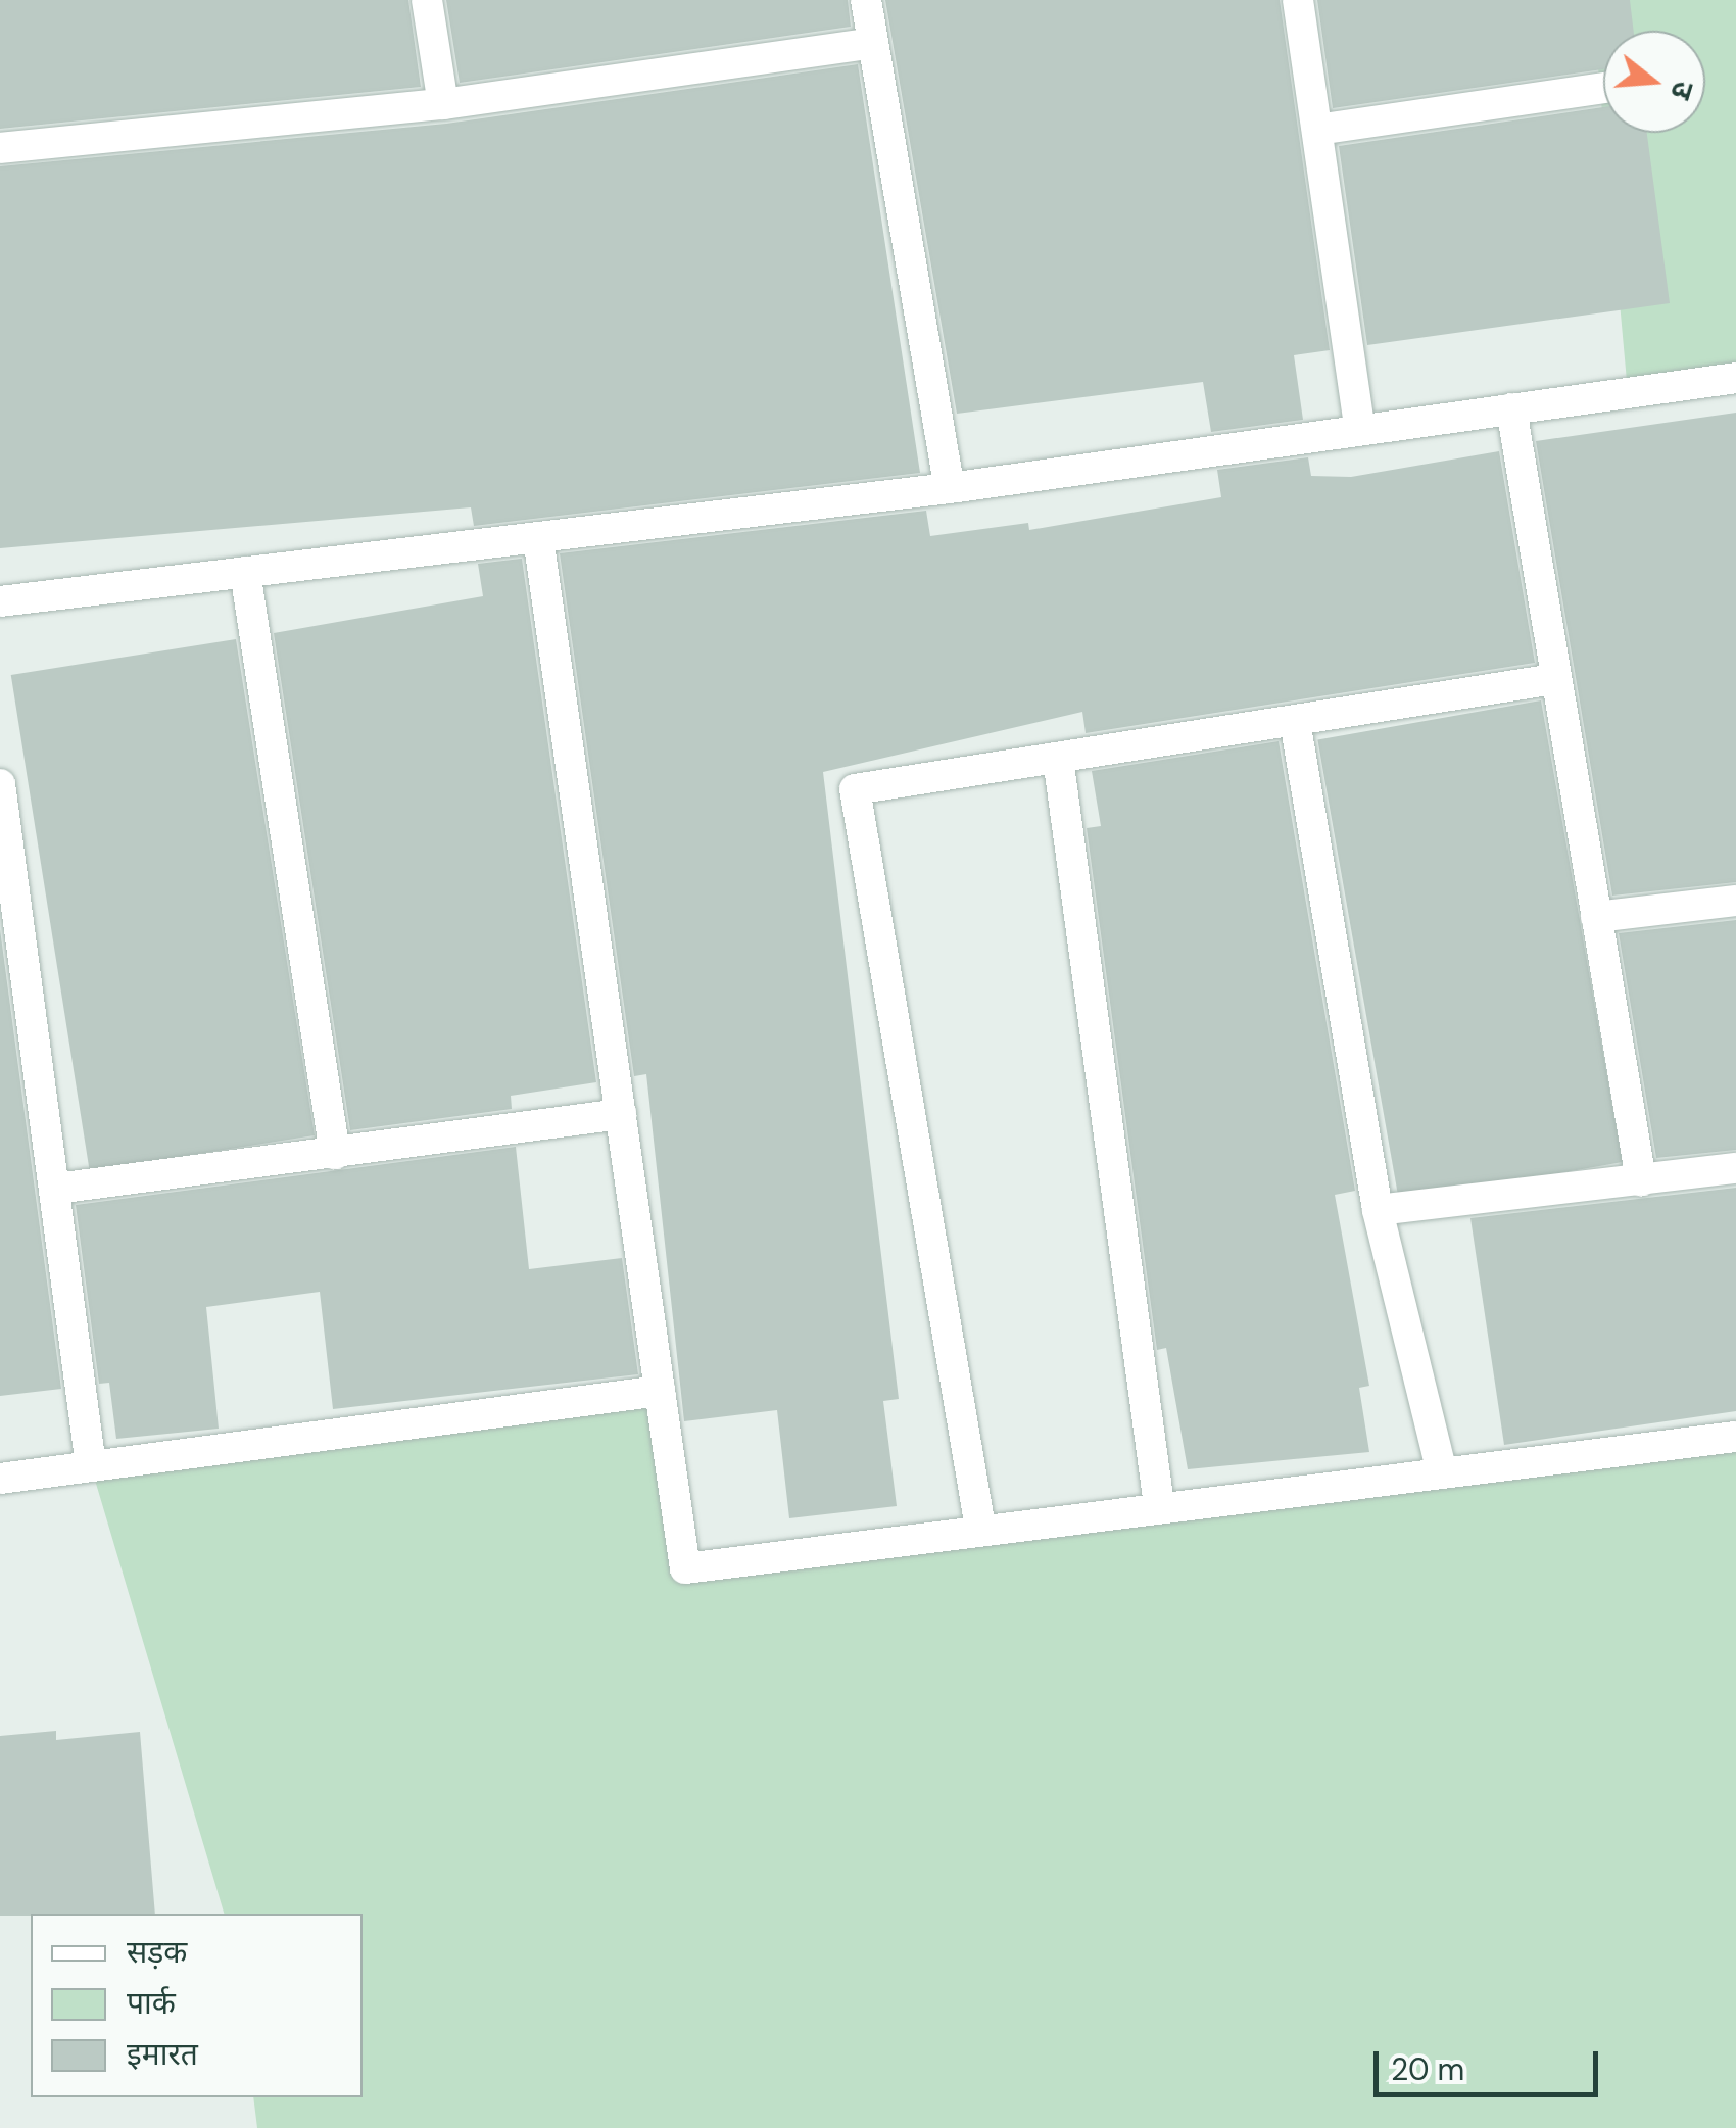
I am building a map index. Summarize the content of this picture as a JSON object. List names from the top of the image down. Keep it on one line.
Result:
{"legend":["सड़क","पार्क","इमारत"],"scale_bar":"20 m","north":"right"}
